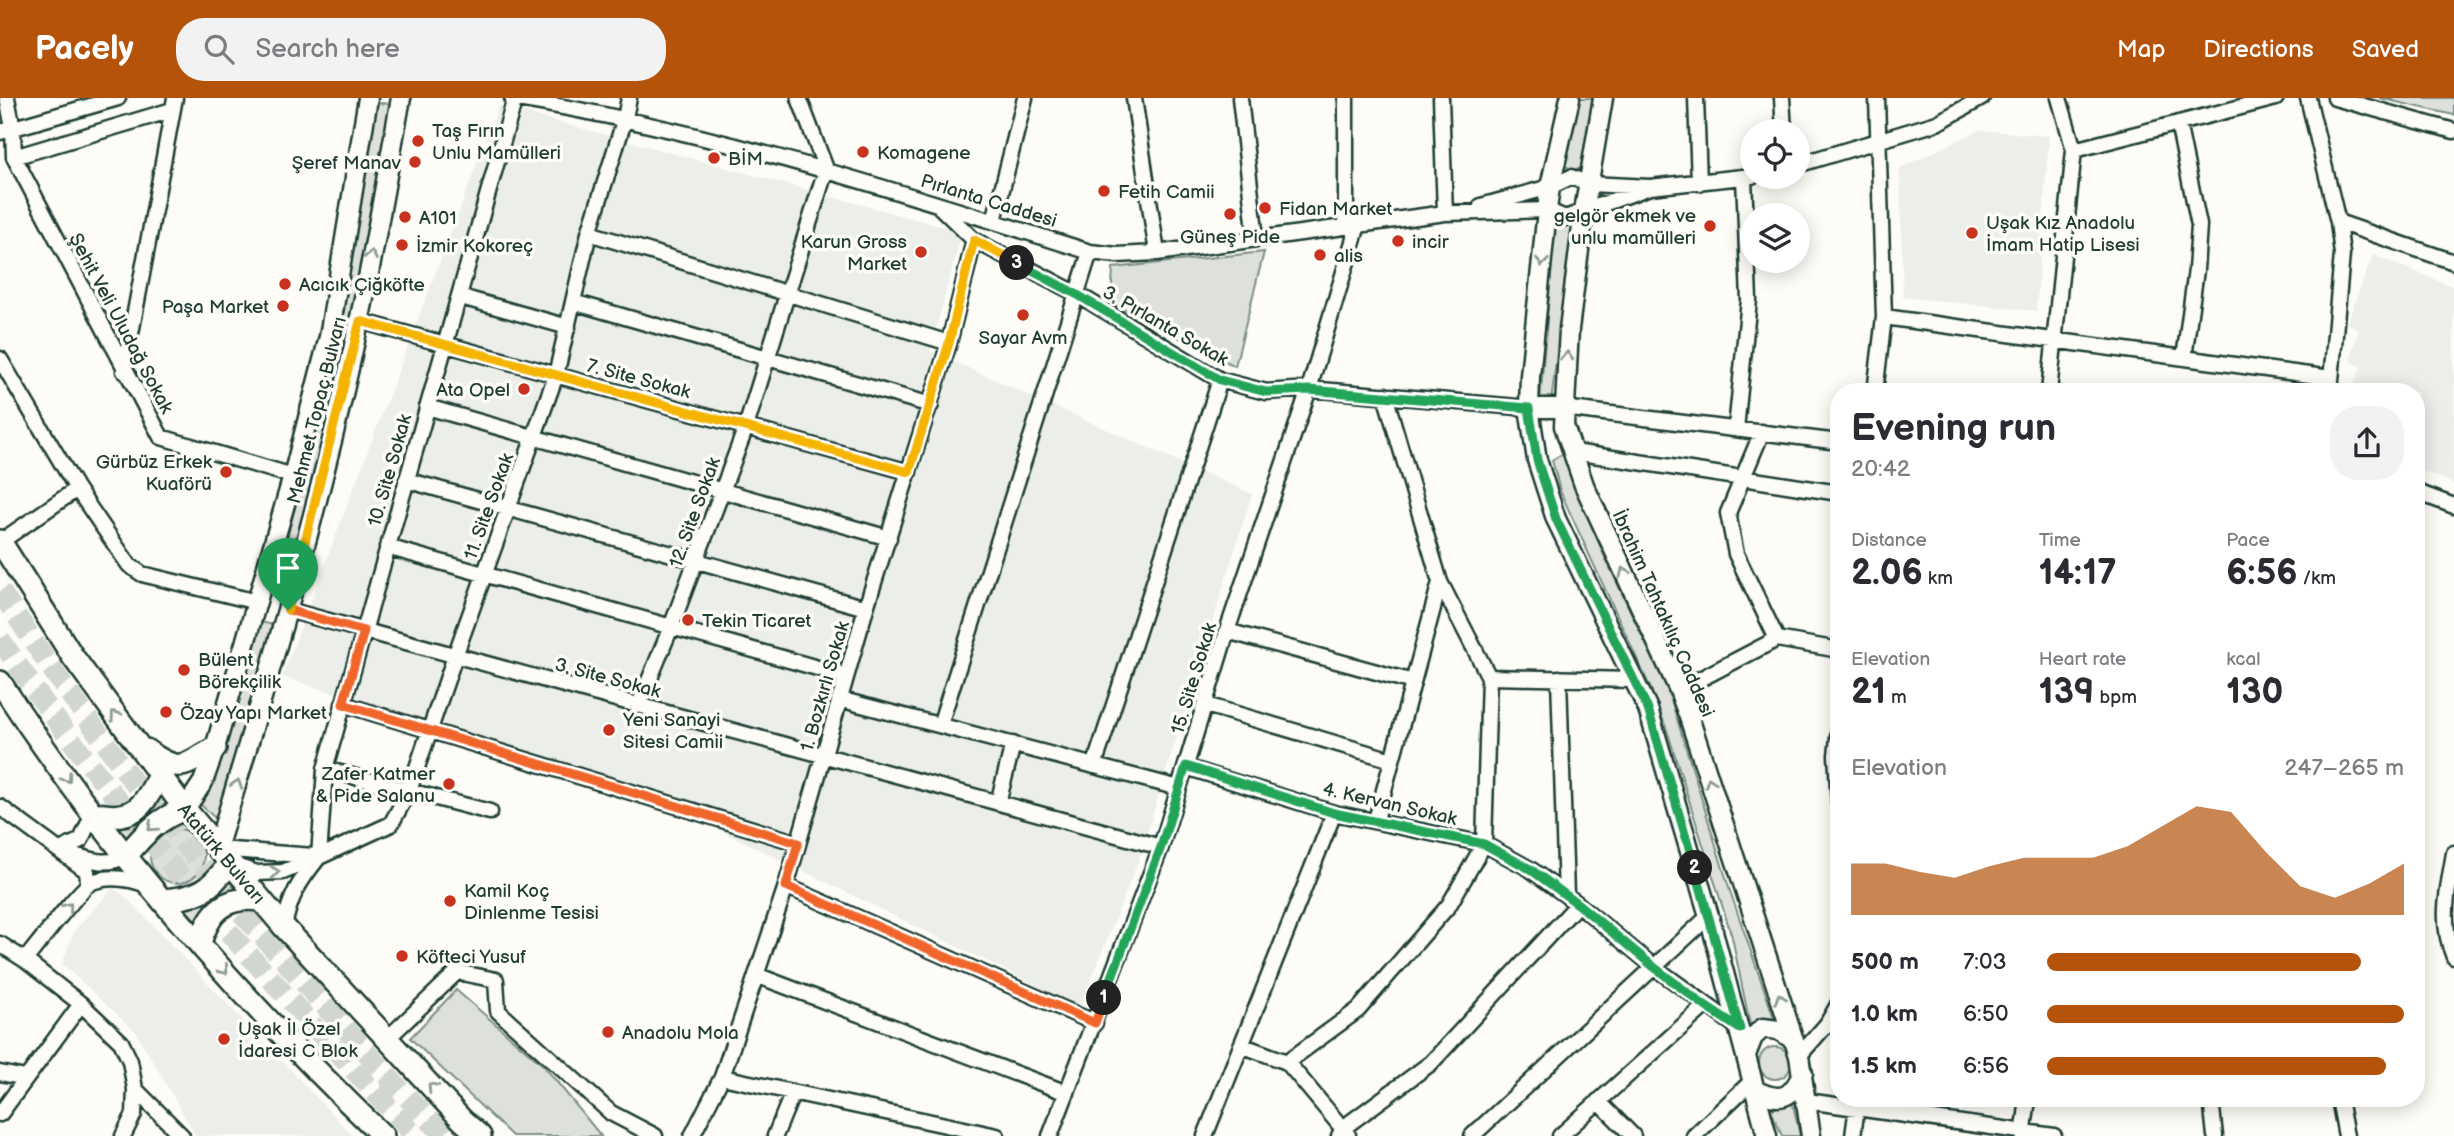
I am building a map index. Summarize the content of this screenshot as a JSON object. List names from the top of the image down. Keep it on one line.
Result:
{"streets":{"highway":["Atatürk Bulvarı"],"main road":["Mehmet Topaç Bulvarı","İbrahim Tahtakılıç Caddesi"],"street":["Pırlanta Caddesi","Şehit Veli Uludağ Sokak","3. Pırlanta Sokak","7. Site Sokak","10. Site Sokak","11. Site Sokak","12. Site Sokak","3. Site Sokak","15. Site Sokak","1. Bozkırlı Sokak","4. Kervan Sokak"]},"crossings":[["Pırlanta Caddesi","3. Pırlanta Sokak"],["Pırlanta Caddesi","10. Site Sokak"],["Pırlanta Caddesi","11. Site Sokak"],["Pırlanta Caddesi","12. Site Sokak"],["Pırlanta Caddesi","İbrahim Tahtakılıç Caddesi"],["Pırlanta Caddesi","15. Site Sokak"],["Şehit Veli Uludağ Sokak","Mehmet Topaç Bulvarı"],["3. Pırlanta Sokak","15. Site Sokak"],["3. Pırlanta Sokak","1. Bozkırlı Sokak"],["7. Site Sokak","Mehmet Topaç Bulvarı"],["7. Site Sokak","10. Site Sokak"],["7. Site Sokak","11. Site Sokak"],["7. Site Sokak","12. Site Sokak"],["7. Site Sokak","1. Bozkırlı Sokak"],["Mehmet Topaç Bulvarı","11. Site Sokak"],["Mehmet Topaç Bulvarı","3. Site Sokak"],["Mehmet Topaç Bulvarı","Atatürk Bulvarı"],["10. Site Sokak","11. Site Sokak"],["10. Site Sokak","3. Site Sokak"],["11. Site Sokak","3. Site Sokak"],["11. Site Sokak","Atatürk Bulvarı"],["12. Site Sokak","3. Site Sokak"],["3. Site Sokak","15. Site Sokak"],["3. Site Sokak","1. Bozkırlı Sokak"],["15. Site Sokak","4. Kervan Sokak"]],"places":["Taş Fırın Unlu Mamülleri","Komagene","BİM","Şeref Manav","Fetih Camii","Fidan Market","Güneş Pide","A101","gelgör ekmek ve unlu mamülleri","Uşak Kız Anadolu İmam Hatip Lisesi","incir","İzmir Kokoreç","Karun Gross Market","alis","Acıcık Çiğköfte","Paşa Market","Sayar Avm","Ata Opel","Gürbüz Erkek Kuaförü","Tekin Ticaret","Bülent Börekçilik","Özay Yapı Market","Yeni Sanayi Sitesi Camii","Zafer Katmer & Pide Salanu","Kamil Koç Dinlenme Tesisi","Köfteci Yusuf","Anadolu Mola","Uşak İl Özel İdaresi C Blok"],"page":{"header":"Pacely","search":"Search here","nav":["Map","Directions","Saved"],"pins":["3","2","1"],"heading":["Evening run","20:42"],"stats":[["Distance","2.06 km"],["Time","14:17"],["Pace","6:56 /km"],["Elevation","21 m"],["Heart rate","139 bpm"],["kcal","130"]],"chart":["Elevation","247–265 m"],"list":[{"name":"500 m","note":"7:03"},{"name":"1.0 km","note":"6:50"},{"name":"1.5 km","note":"6:56"}]}}
